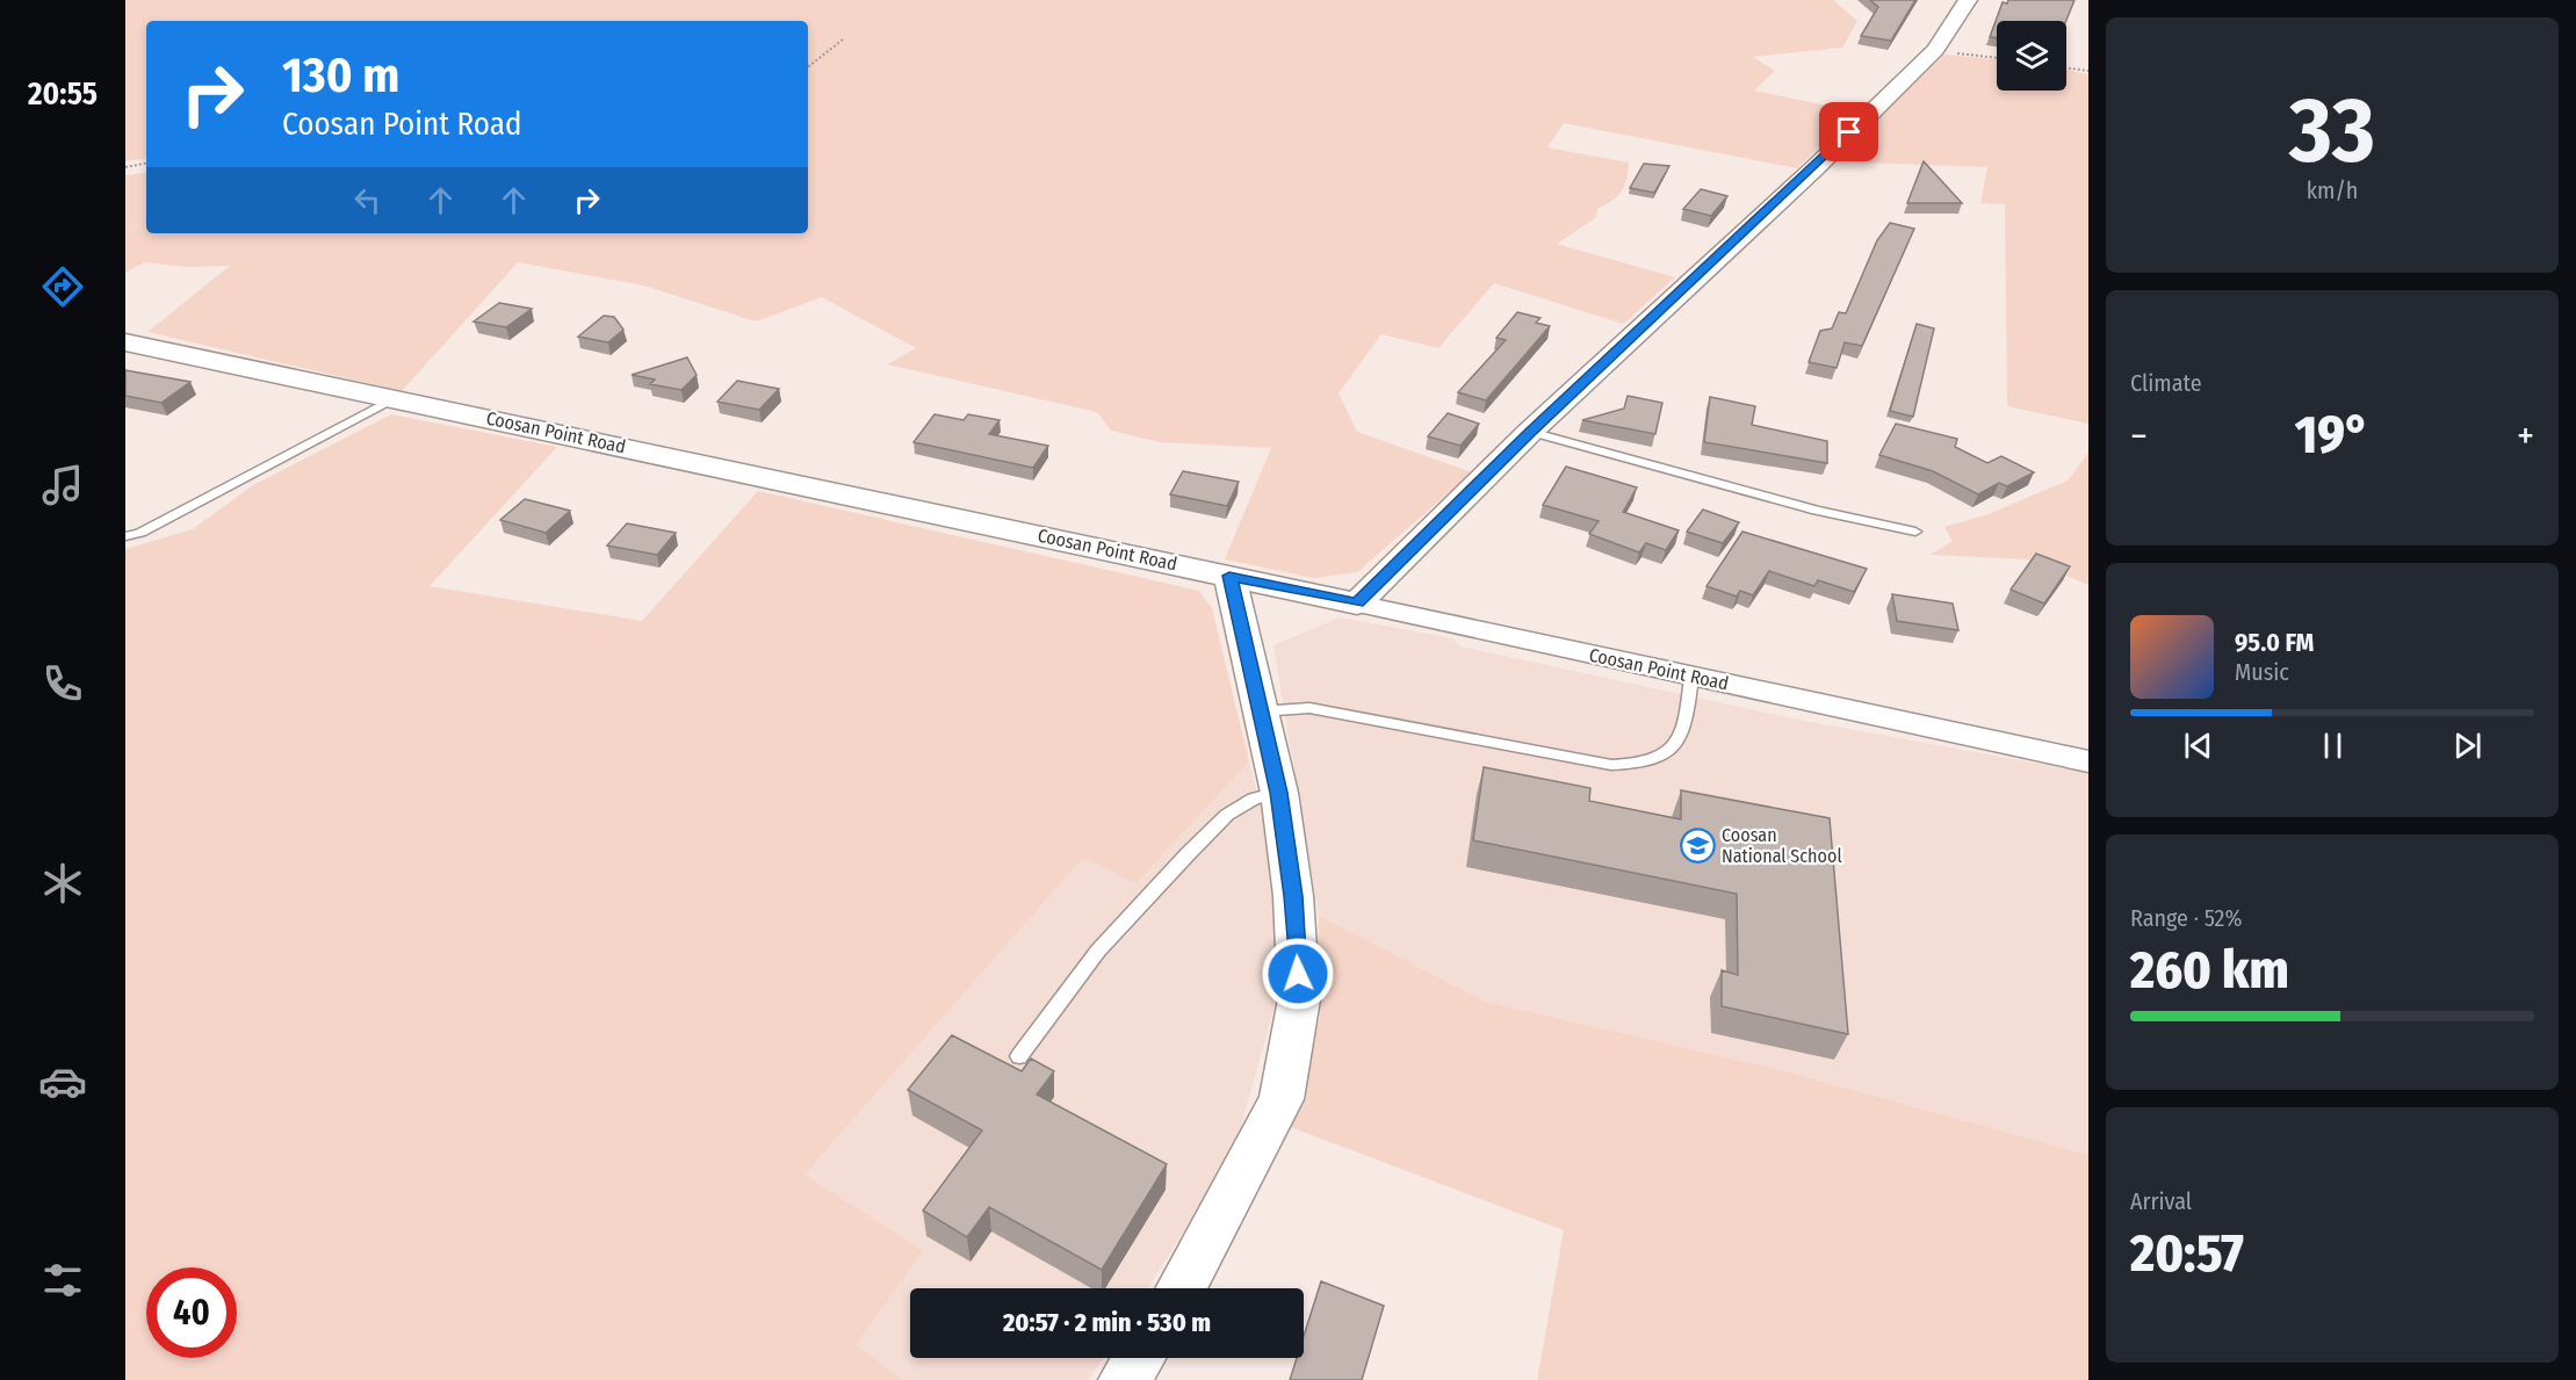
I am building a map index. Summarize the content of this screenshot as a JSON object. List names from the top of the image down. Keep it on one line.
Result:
{"streets":{"street":["Coosan Point Road"]},"places":{"school or university":["Coosan National School"]},"page":{"tabs":"20:55","tile":[["33","km/h"],"Climate",["Range · 52%","260 km"],["Arrival","20:57"]],"turn":["130 m","Coosan Point Road"],"heat":["−","19°","+"],"song":["95.0 FM","Music"],"limit":"40","trip":"20:57 · 2 min · 530 m"}}
